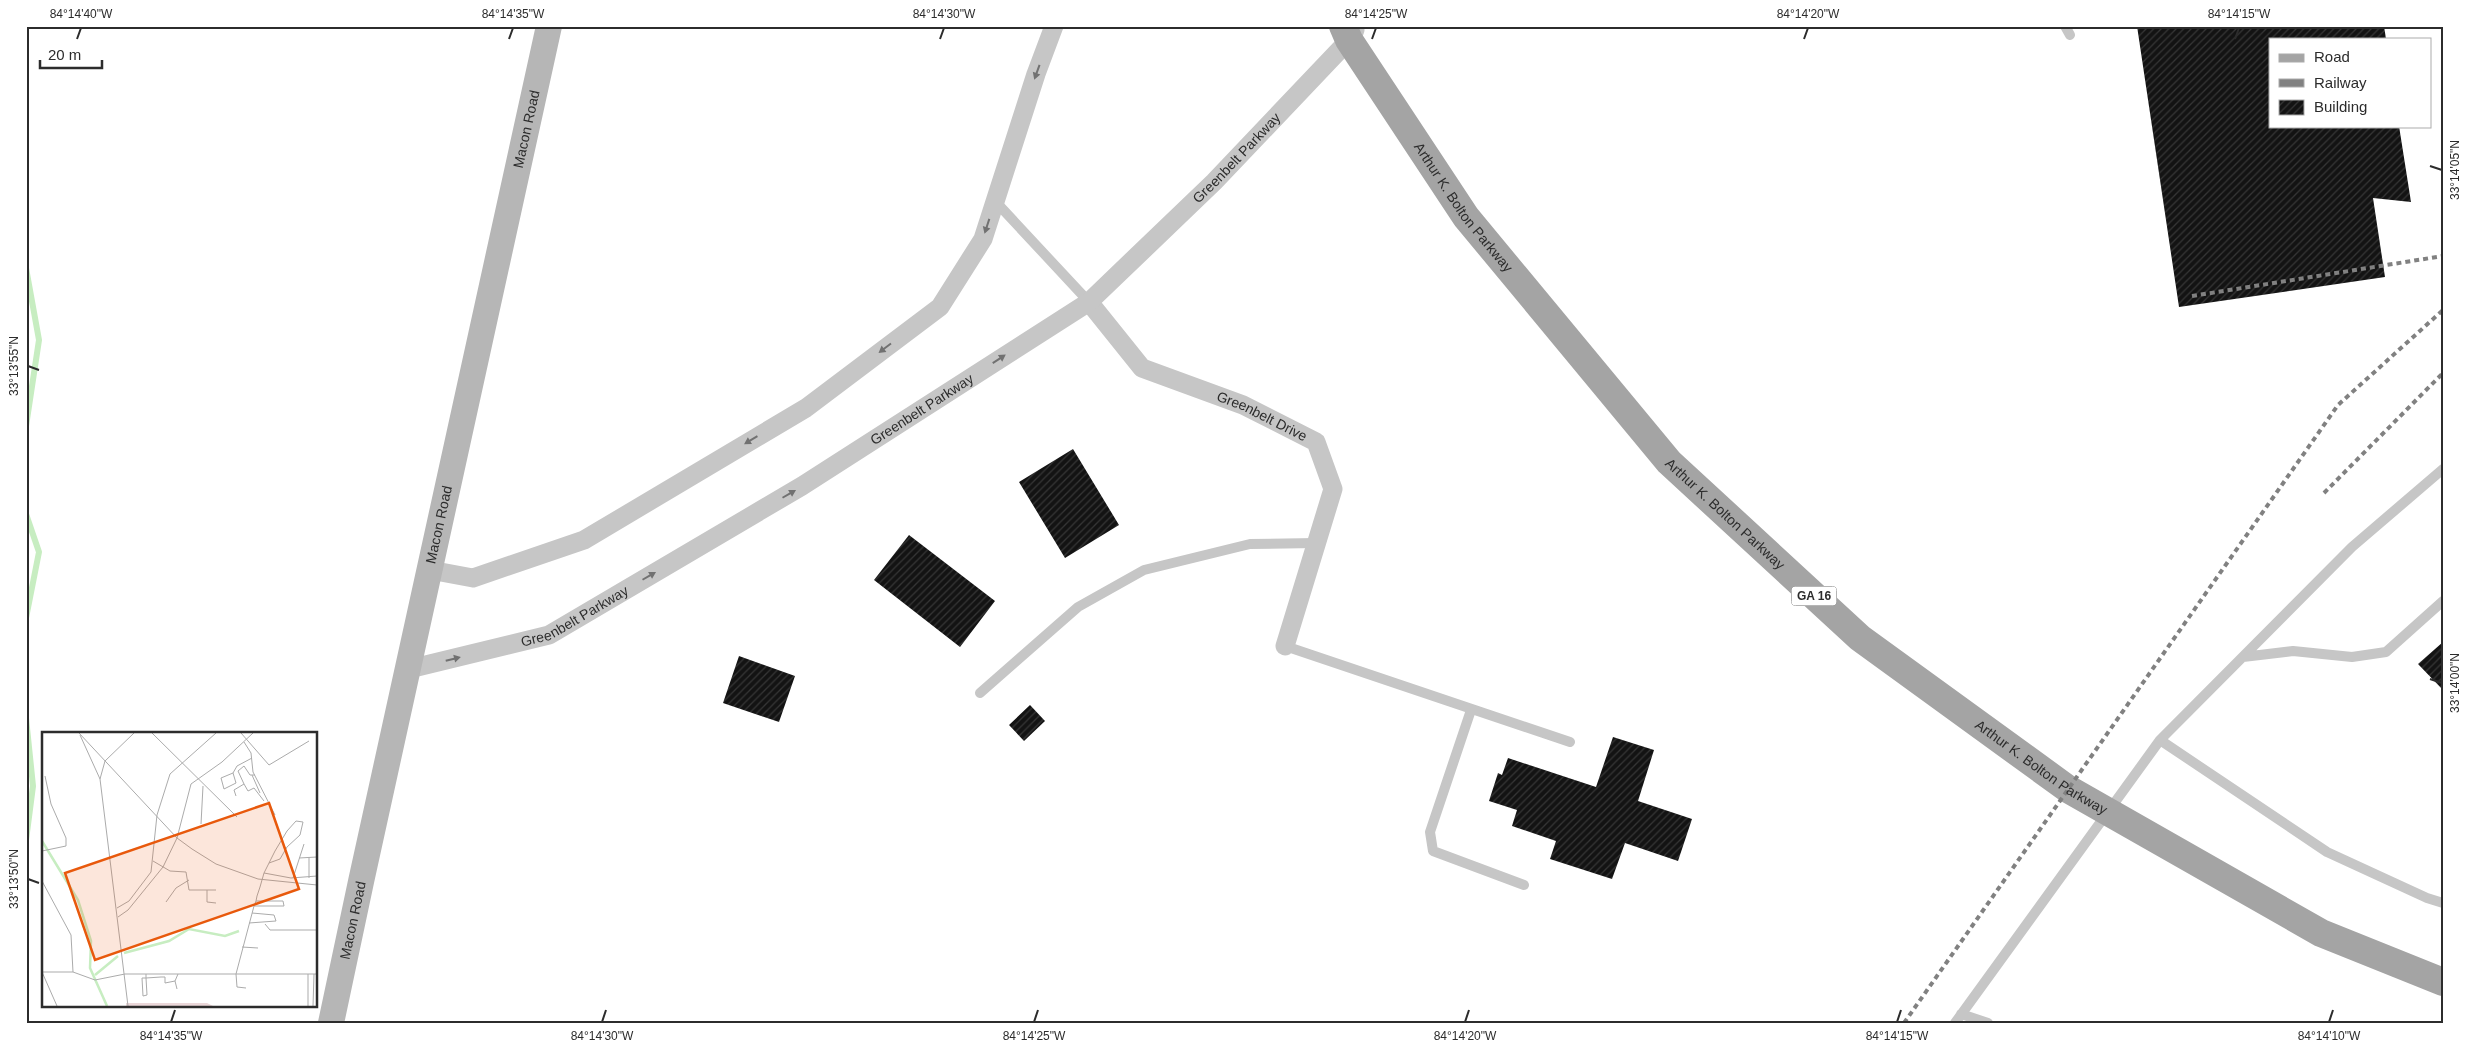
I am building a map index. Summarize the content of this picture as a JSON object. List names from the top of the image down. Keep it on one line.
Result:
{"streets":{"main road":["Macon Road","Arthur K. Bolton Parkway","GA 16"],"street":["Greenbelt Parkway","Greenbelt Drive"]},"crossings":[["Macon Road","Greenbelt Parkway"],["Greenbelt Parkway","Arthur K. Bolton Parkway"],["Greenbelt Parkway","Greenbelt Drive"]],"legend":["Road","Railway","Building"],"scale_bar":"20 m","coordinates":["84°14'40\"W","84°14'35\"W","84°14'30\"W","84°14'25\"W","84°14'20\"W","84°14'15\"W","33°14'05\"N","33°13'55\"N","33°14'00\"N","33°13'50\"N","84°14'10\"W"]}
